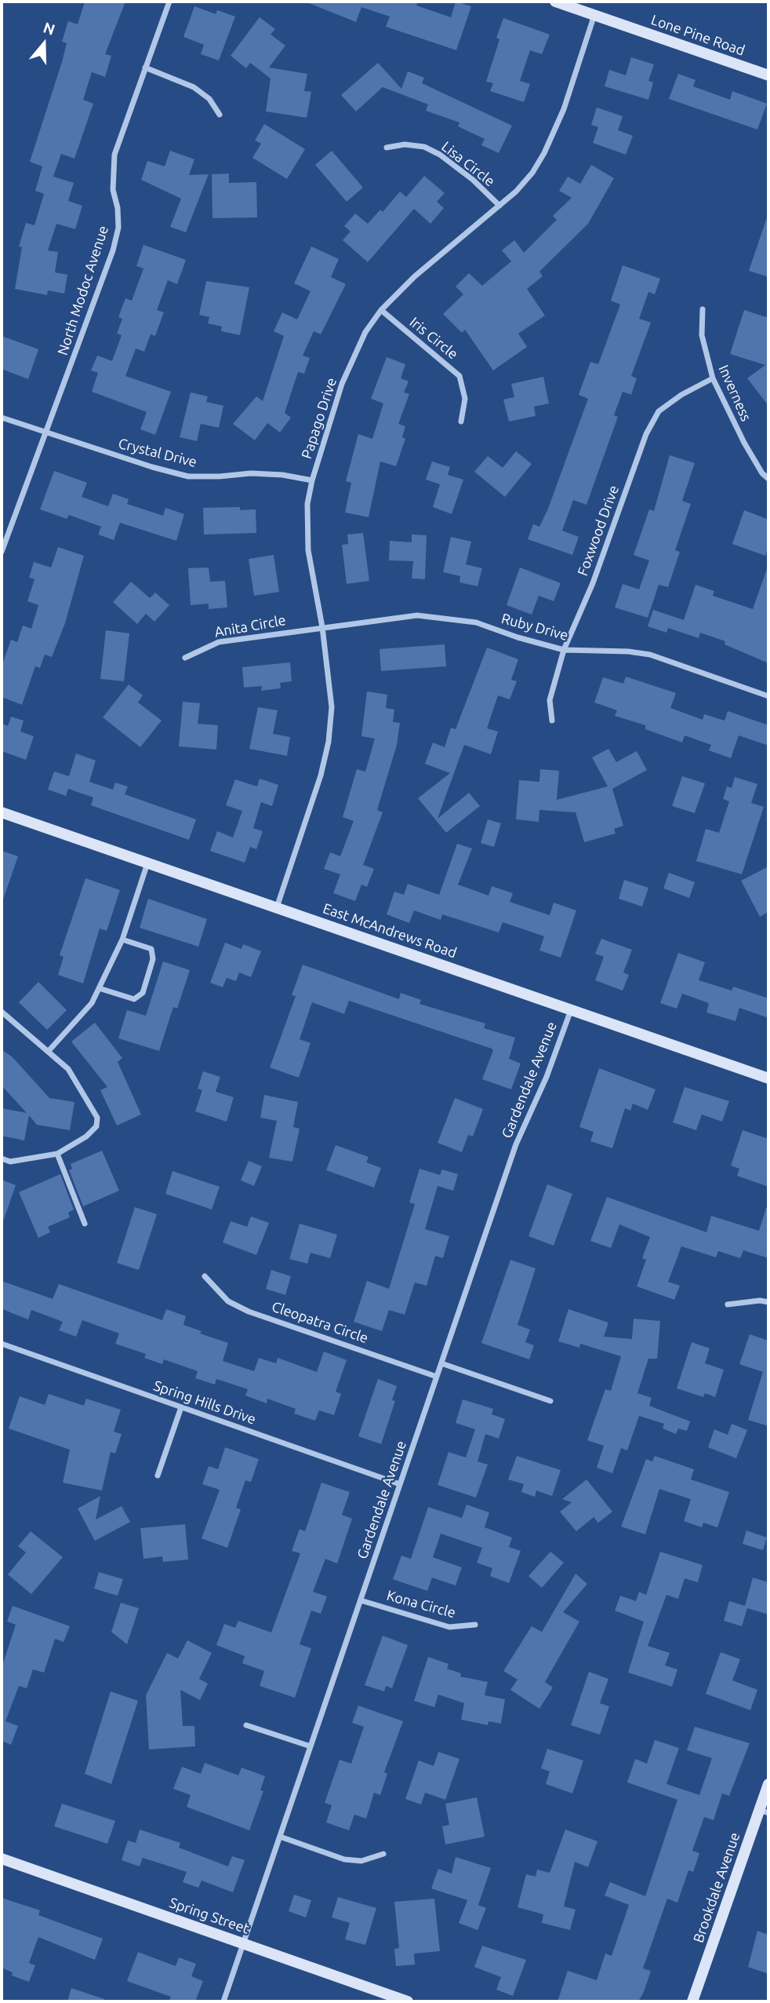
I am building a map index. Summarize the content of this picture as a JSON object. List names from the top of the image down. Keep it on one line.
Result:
{"streets":{"street":["Lone Pine Road","Lisa Circle","North Modoc Avenue","Iris Circle","Inverness","Papago Drive","Crystal Drive","Foxwood Drive","Anita Circle","Ruby Drive","East McAndrews Road","Gardendale Avenue","Cleopatra Circle","Spring Hills Drive","Kona Circle","Brookdale Avenue","Spring Street"]},"crossings":[["Lone Pine Road","Papago Drive"],["Lisa Circle","Papago Drive"],["North Modoc Avenue","Crystal Drive"],["Iris Circle","Papago Drive"],["Inverness","Foxwood Drive"],["Papago Drive","Crystal Drive"],["Papago Drive","Anita Circle"],["Papago Drive","Ruby Drive"],["Papago Drive","East McAndrews Road"],["Foxwood Drive","Ruby Drive"],["Anita Circle","Ruby Drive"],["East McAndrews Road","Gardendale Avenue"],["Gardendale Avenue","Cleopatra Circle"],["Gardendale Avenue","Spring Hills Drive"],["Gardendale Avenue","Kona Circle"],["Gardendale Avenue","Spring Street"]],"north":"top"}
